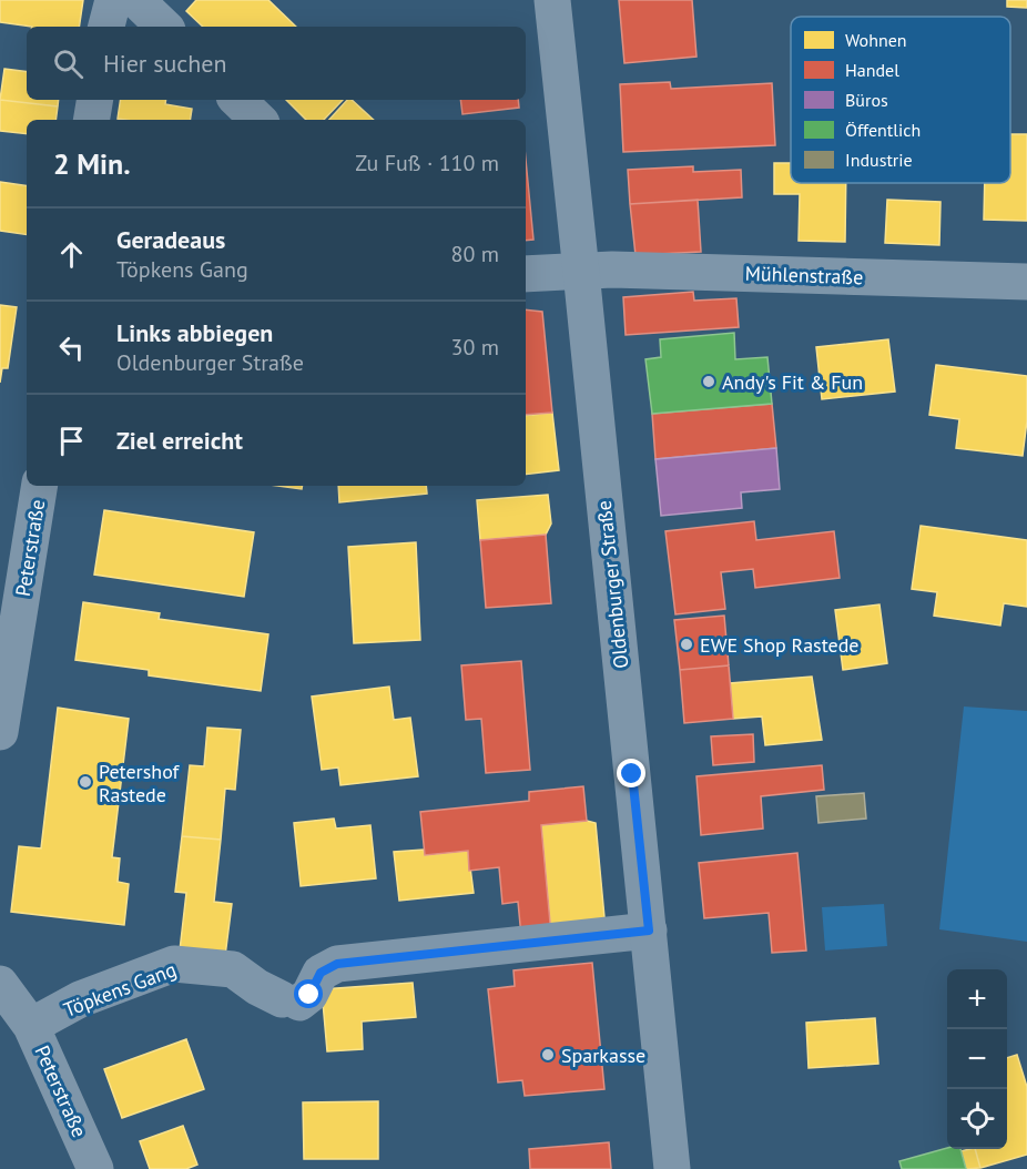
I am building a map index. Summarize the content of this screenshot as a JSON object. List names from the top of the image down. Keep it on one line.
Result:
{"streets":{"street":["Mühlenstraße","Peterstraße","Oldenburger Straße","Töpkens Gang"]},"crossings":[["Mühlenstraße","Oldenburger Straße"],["Peterstraße","Töpkens Gang"],["Oldenburger Straße","Töpkens Gang"]],"places":["Andy's Fit & Fun","EWE Shop Rastede","Petershof Rastede","Sparkasse"],"legend":["Wohnen","Handel","Büros","Öffentlich","Industrie"],"page":{"search":"Hier suchen","heading":["2 Min.","Zu Fuß · 110 m"],"list":[["Geradeaus","Töpkens Gang","80 m"],["Links abbiegen","Oldenburger Straße","30 m"],"Ziel erreicht"],"map_buttons":["+","−"]}}
